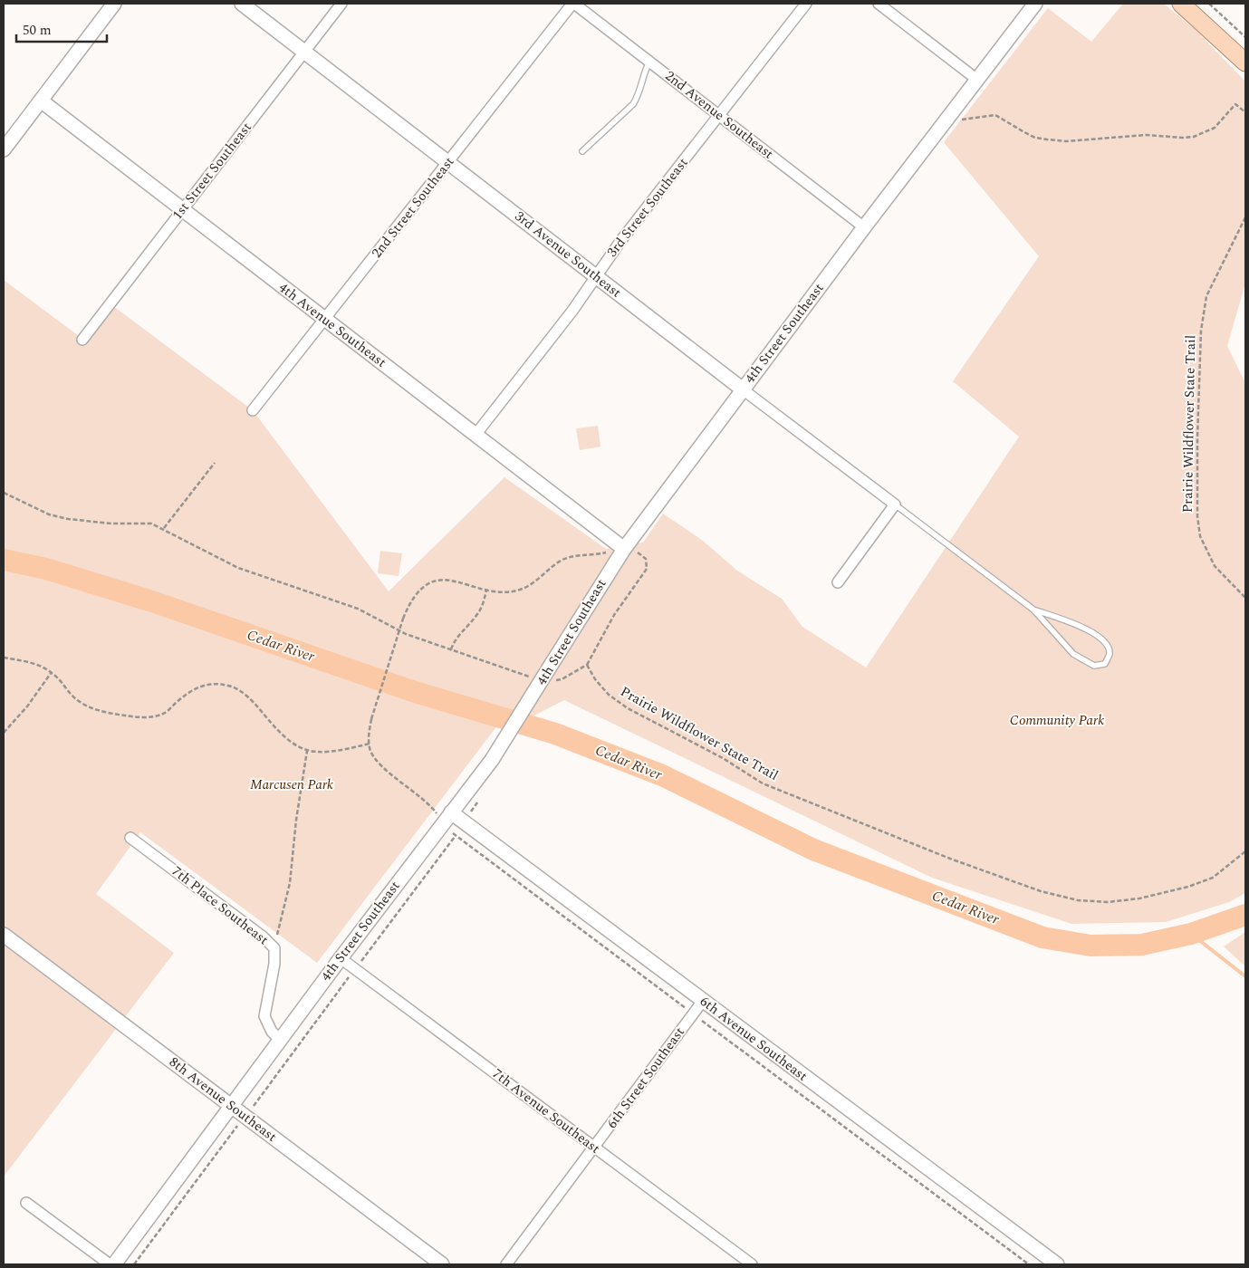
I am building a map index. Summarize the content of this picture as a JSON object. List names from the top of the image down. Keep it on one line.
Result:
{"streets":{"street":["2nd Avenue Southeast","1st Street Southeast","2nd Street Southeast","3rd Street Southeast","3rd Avenue Southeast","4th Avenue Southeast","4th Street Southeast","7th Place Southeast","6th Avenue Southeast","6th Street Southeast","8th Avenue Southeast","7th Avenue Southeast"],"path":["Prairie Wildflower State Trail"]},"crossings":[["2nd Avenue Southeast","2nd Street Southeast"],["2nd Avenue Southeast","3rd Street Southeast"],["2nd Avenue Southeast","4th Street Southeast"],["1st Street Southeast","3rd Avenue Southeast"],["1st Street Southeast","4th Avenue Southeast"],["2nd Street Southeast","3rd Avenue Southeast"],["2nd Street Southeast","4th Avenue Southeast"],["3rd Street Southeast","3rd Avenue Southeast"],["3rd Street Southeast","4th Avenue Southeast"],["3rd Avenue Southeast","4th Street Southeast"],["4th Avenue Southeast","4th Street Southeast"],["4th Street Southeast","7th Place Southeast"],["4th Street Southeast","6th Avenue Southeast"],["4th Street Southeast","8th Avenue Southeast"],["4th Street Southeast","7th Avenue Southeast"],["6th Avenue Southeast","6th Street Southeast"],["6th Street Southeast","7th Avenue Southeast"]],"water":["Cedar River"],"parks":["Community Park","Marcusen Park"],"scale_bar":"50 m"}
